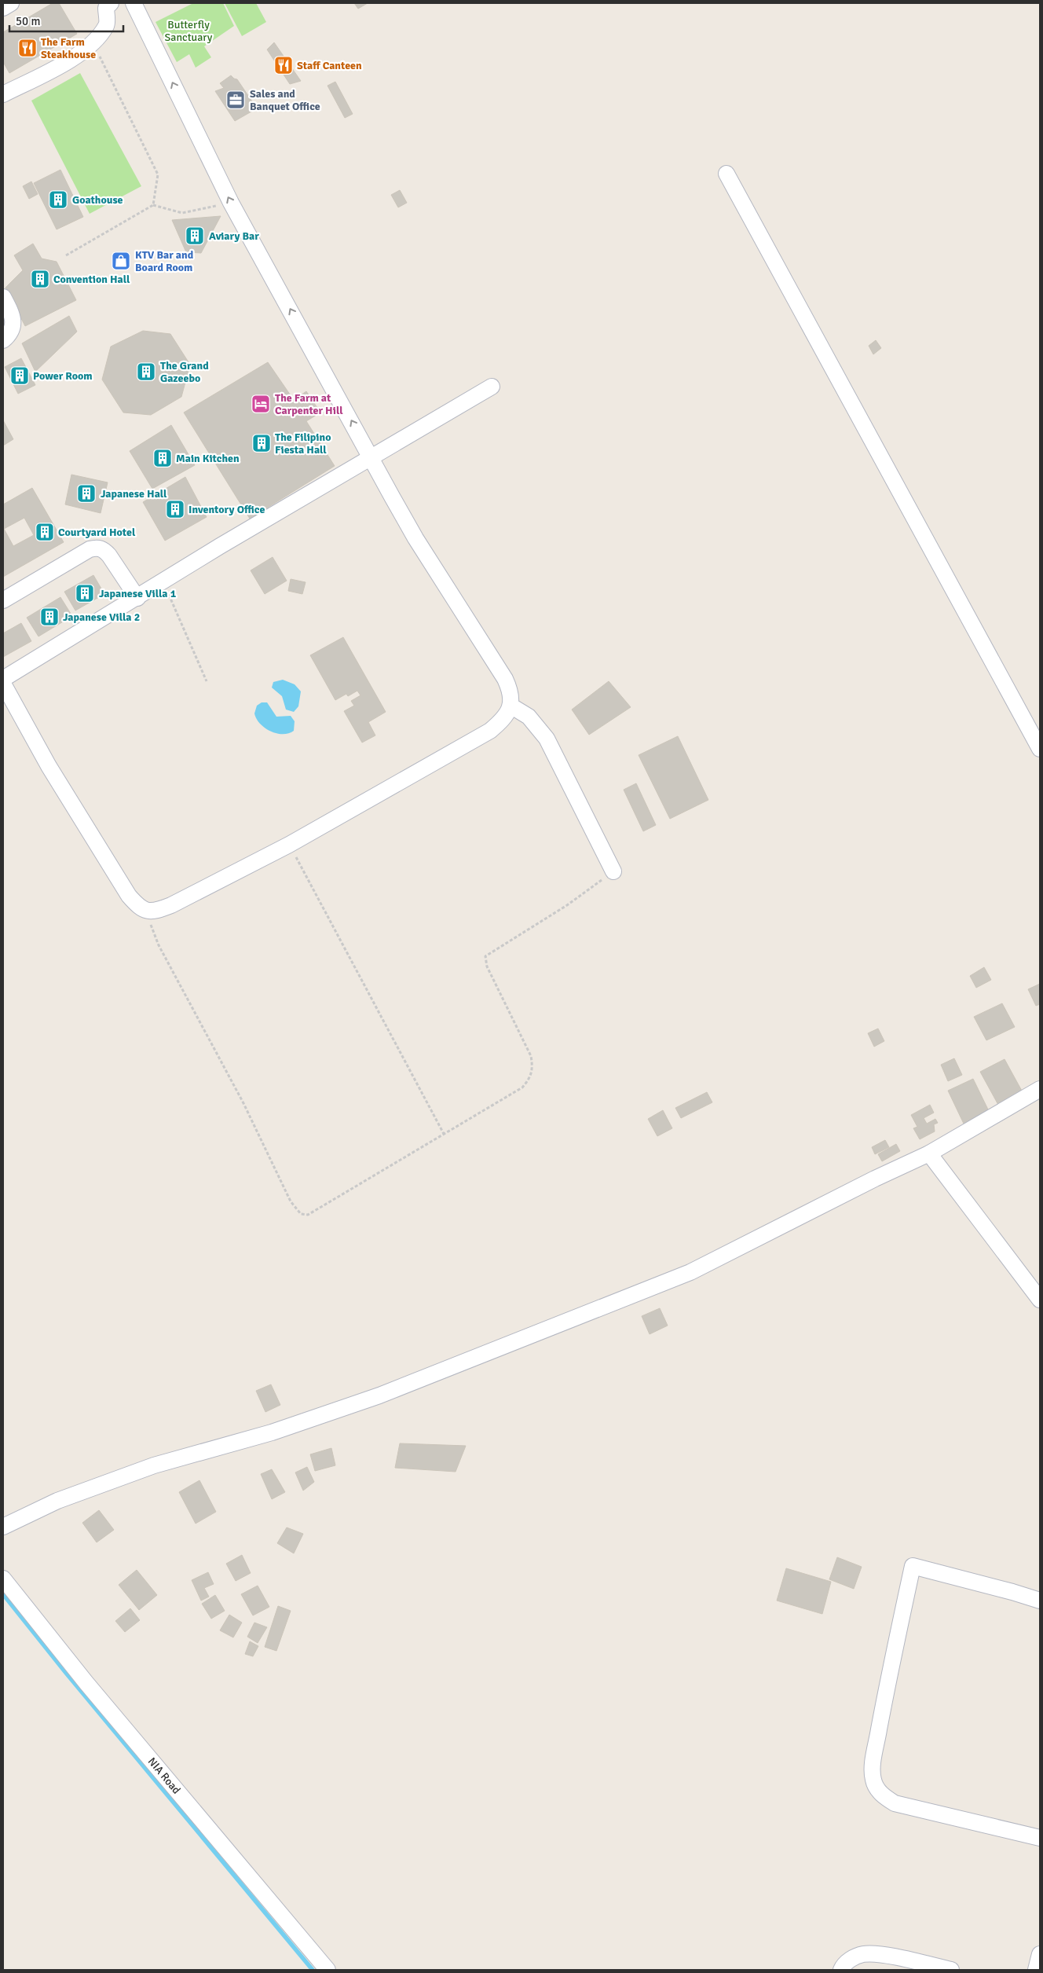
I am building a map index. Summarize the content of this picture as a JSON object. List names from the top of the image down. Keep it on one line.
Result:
{"streets":{"street":["NIA Road"]},"parks":["Butterfly Sanctuary"],"places":{"restaurant":["The Farm Steakhouse","Staff Canteen"],"office":["Sales and Banquet Office"],"building":["Goathouse","Aviary Bar","Convention Hall","The Grand Gazeebo","Power Room","The Filipino Fiesta Hall","Main Kitchen","Japanese Hall","Inventory Office","Courtyard Hotel","Japanese Villa 1","Japanese Villa 2"],"shop":["KTV Bar and Board Room"],"hotel":["The Farm at Carpenter Hill"]},"scale_bar":"50 m"}
